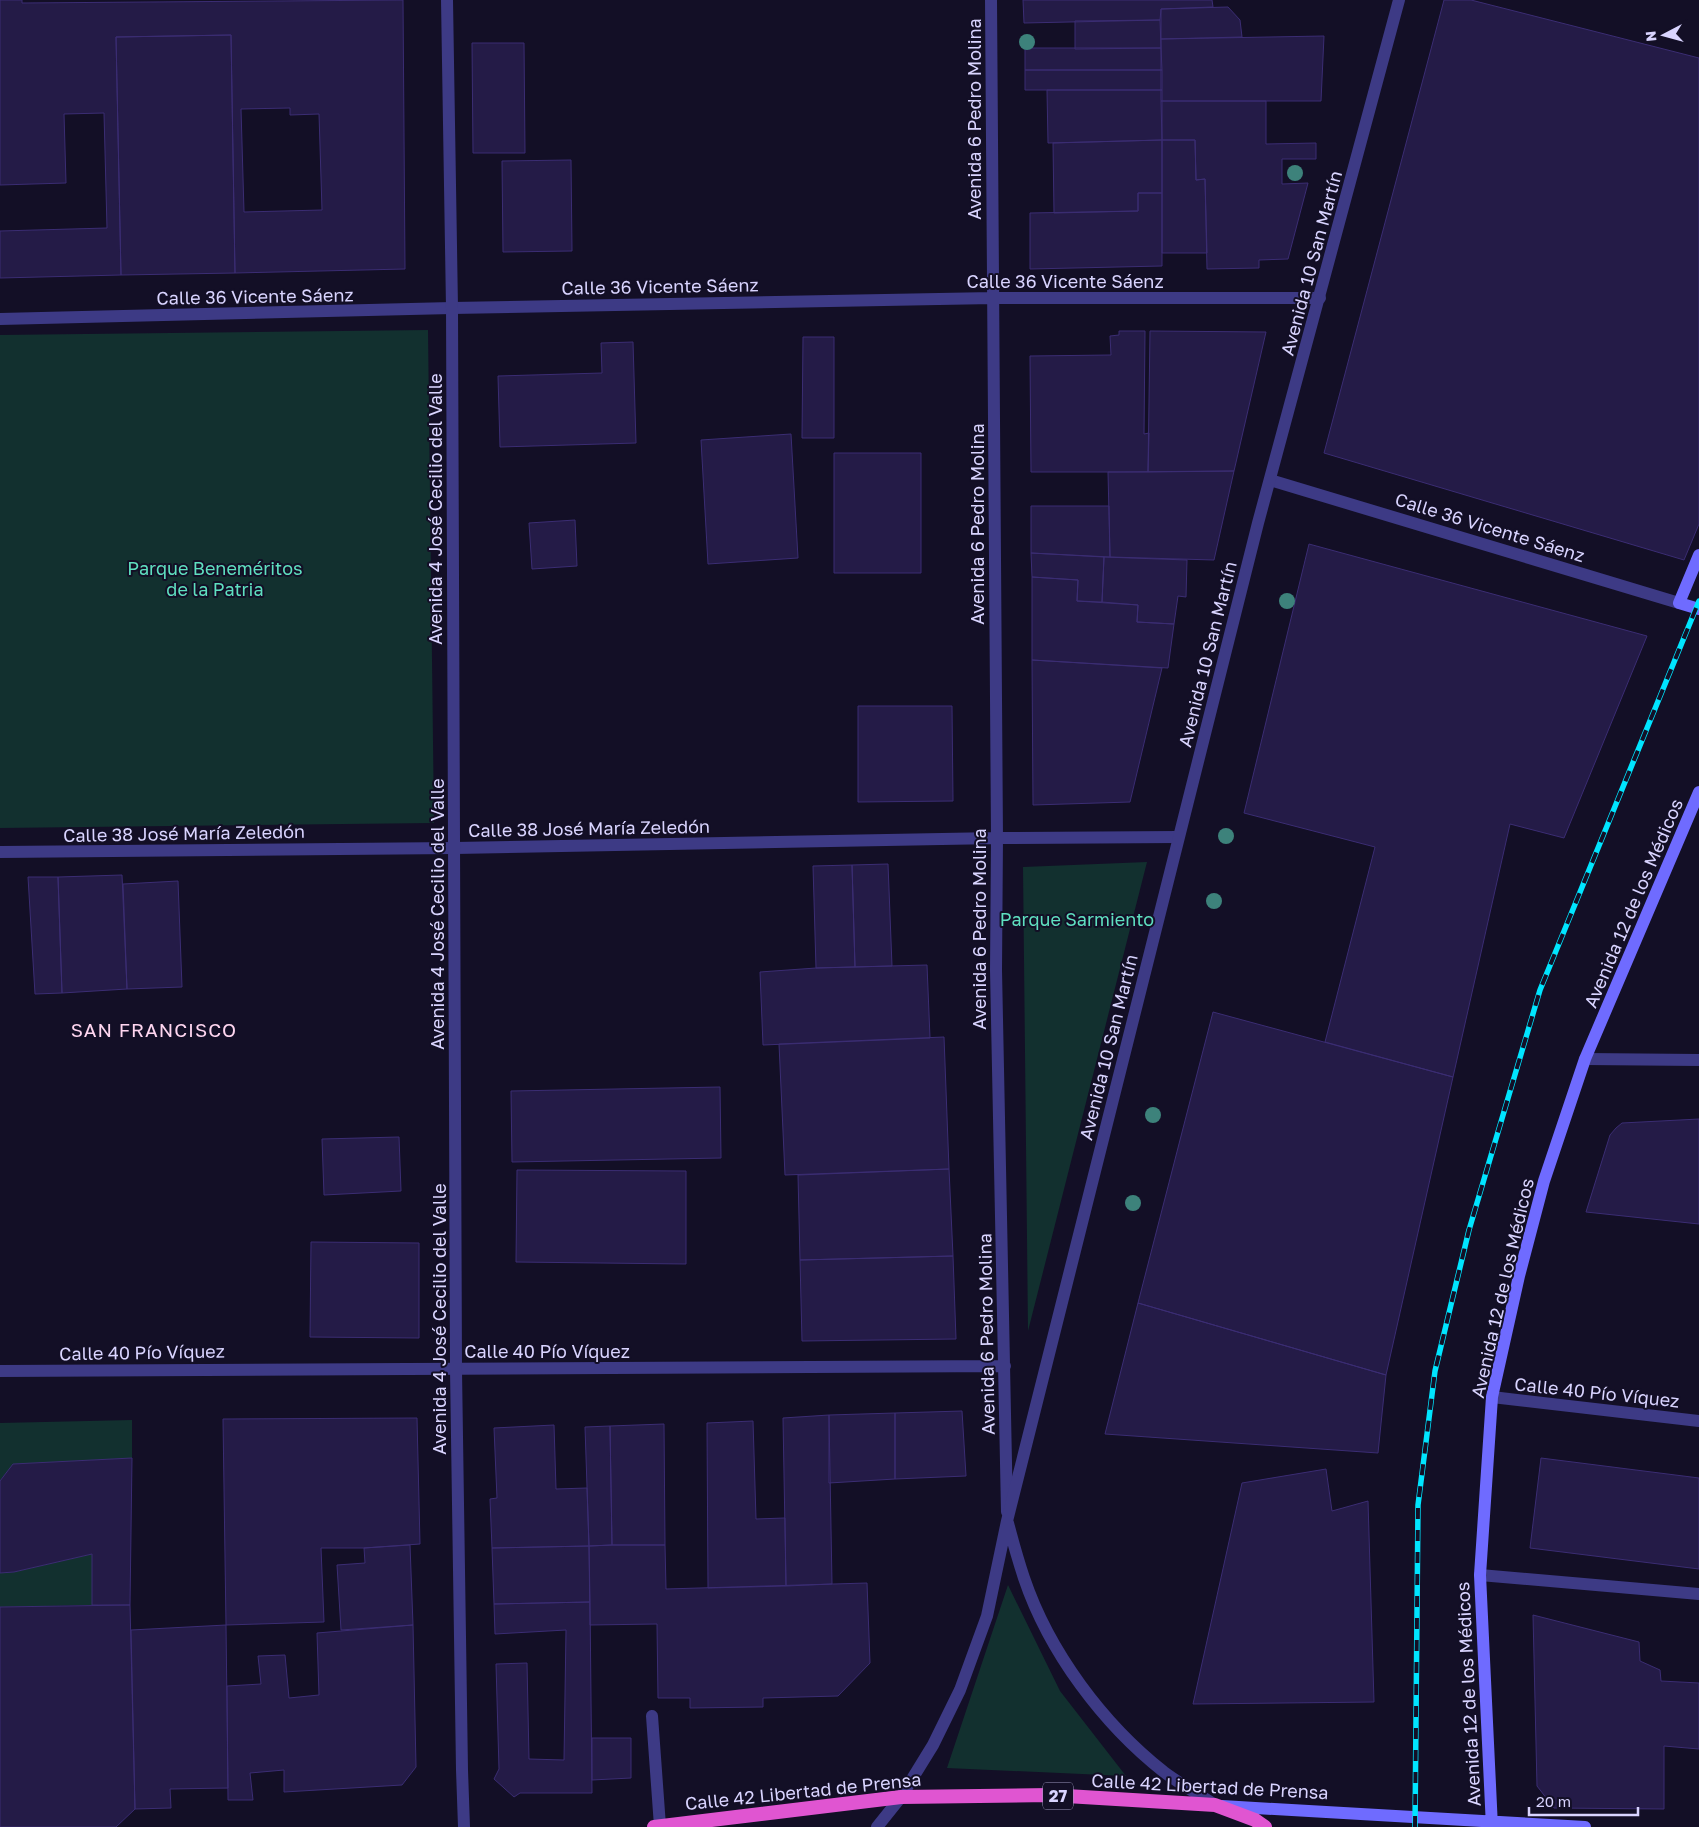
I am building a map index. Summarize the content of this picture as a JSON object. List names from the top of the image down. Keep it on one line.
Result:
{"streets":{"highway":["Calle 42 Libertad de Prensa","27"],"main road":["Calle 36 Vicente Sáenz","Avenida 12 de los Médicos"],"street":["Avenida 6 Pedro Molina","Avenida 10 San Martín","Avenida 4 José Cecilio del Valle","Calle 38 José María Zeledón","Calle 40 Pío Víquez"]},"crossings":[["Avenida 6 Pedro Molina","Avenida 10 San Martín"],["Avenida 6 Pedro Molina","Calle 36 Vicente Sáenz"],["Avenida 6 Pedro Molina","Calle 38 José María Zeledón"],["Avenida 6 Pedro Molina","Calle 40 Pío Víquez"],["Avenida 6 Pedro Molina","Calle 42 Libertad de Prensa"],["Avenida 10 San Martín","Calle 36 Vicente Sáenz"],["Avenida 10 San Martín","Calle 38 José María Zeledón"],["Calle 36 Vicente Sáenz","Avenida 4 José Cecilio del Valle"],["Avenida 4 José Cecilio del Valle","Calle 38 José María Zeledón"],["Avenida 4 José Cecilio del Valle","Calle 40 Pío Víquez"],["Avenida 12 de los Médicos","Calle 40 Pío Víquez"],["Avenida 12 de los Médicos","Calle 42 Libertad de Prensa"],["Calle 42 Libertad de Prensa","27"]],"districts":["SAN FRANCISCO"],"parks":["Parque Beneméritos de la Patria","Parque Sarmiento"],"scale_bar":"20 m","north":"left"}
